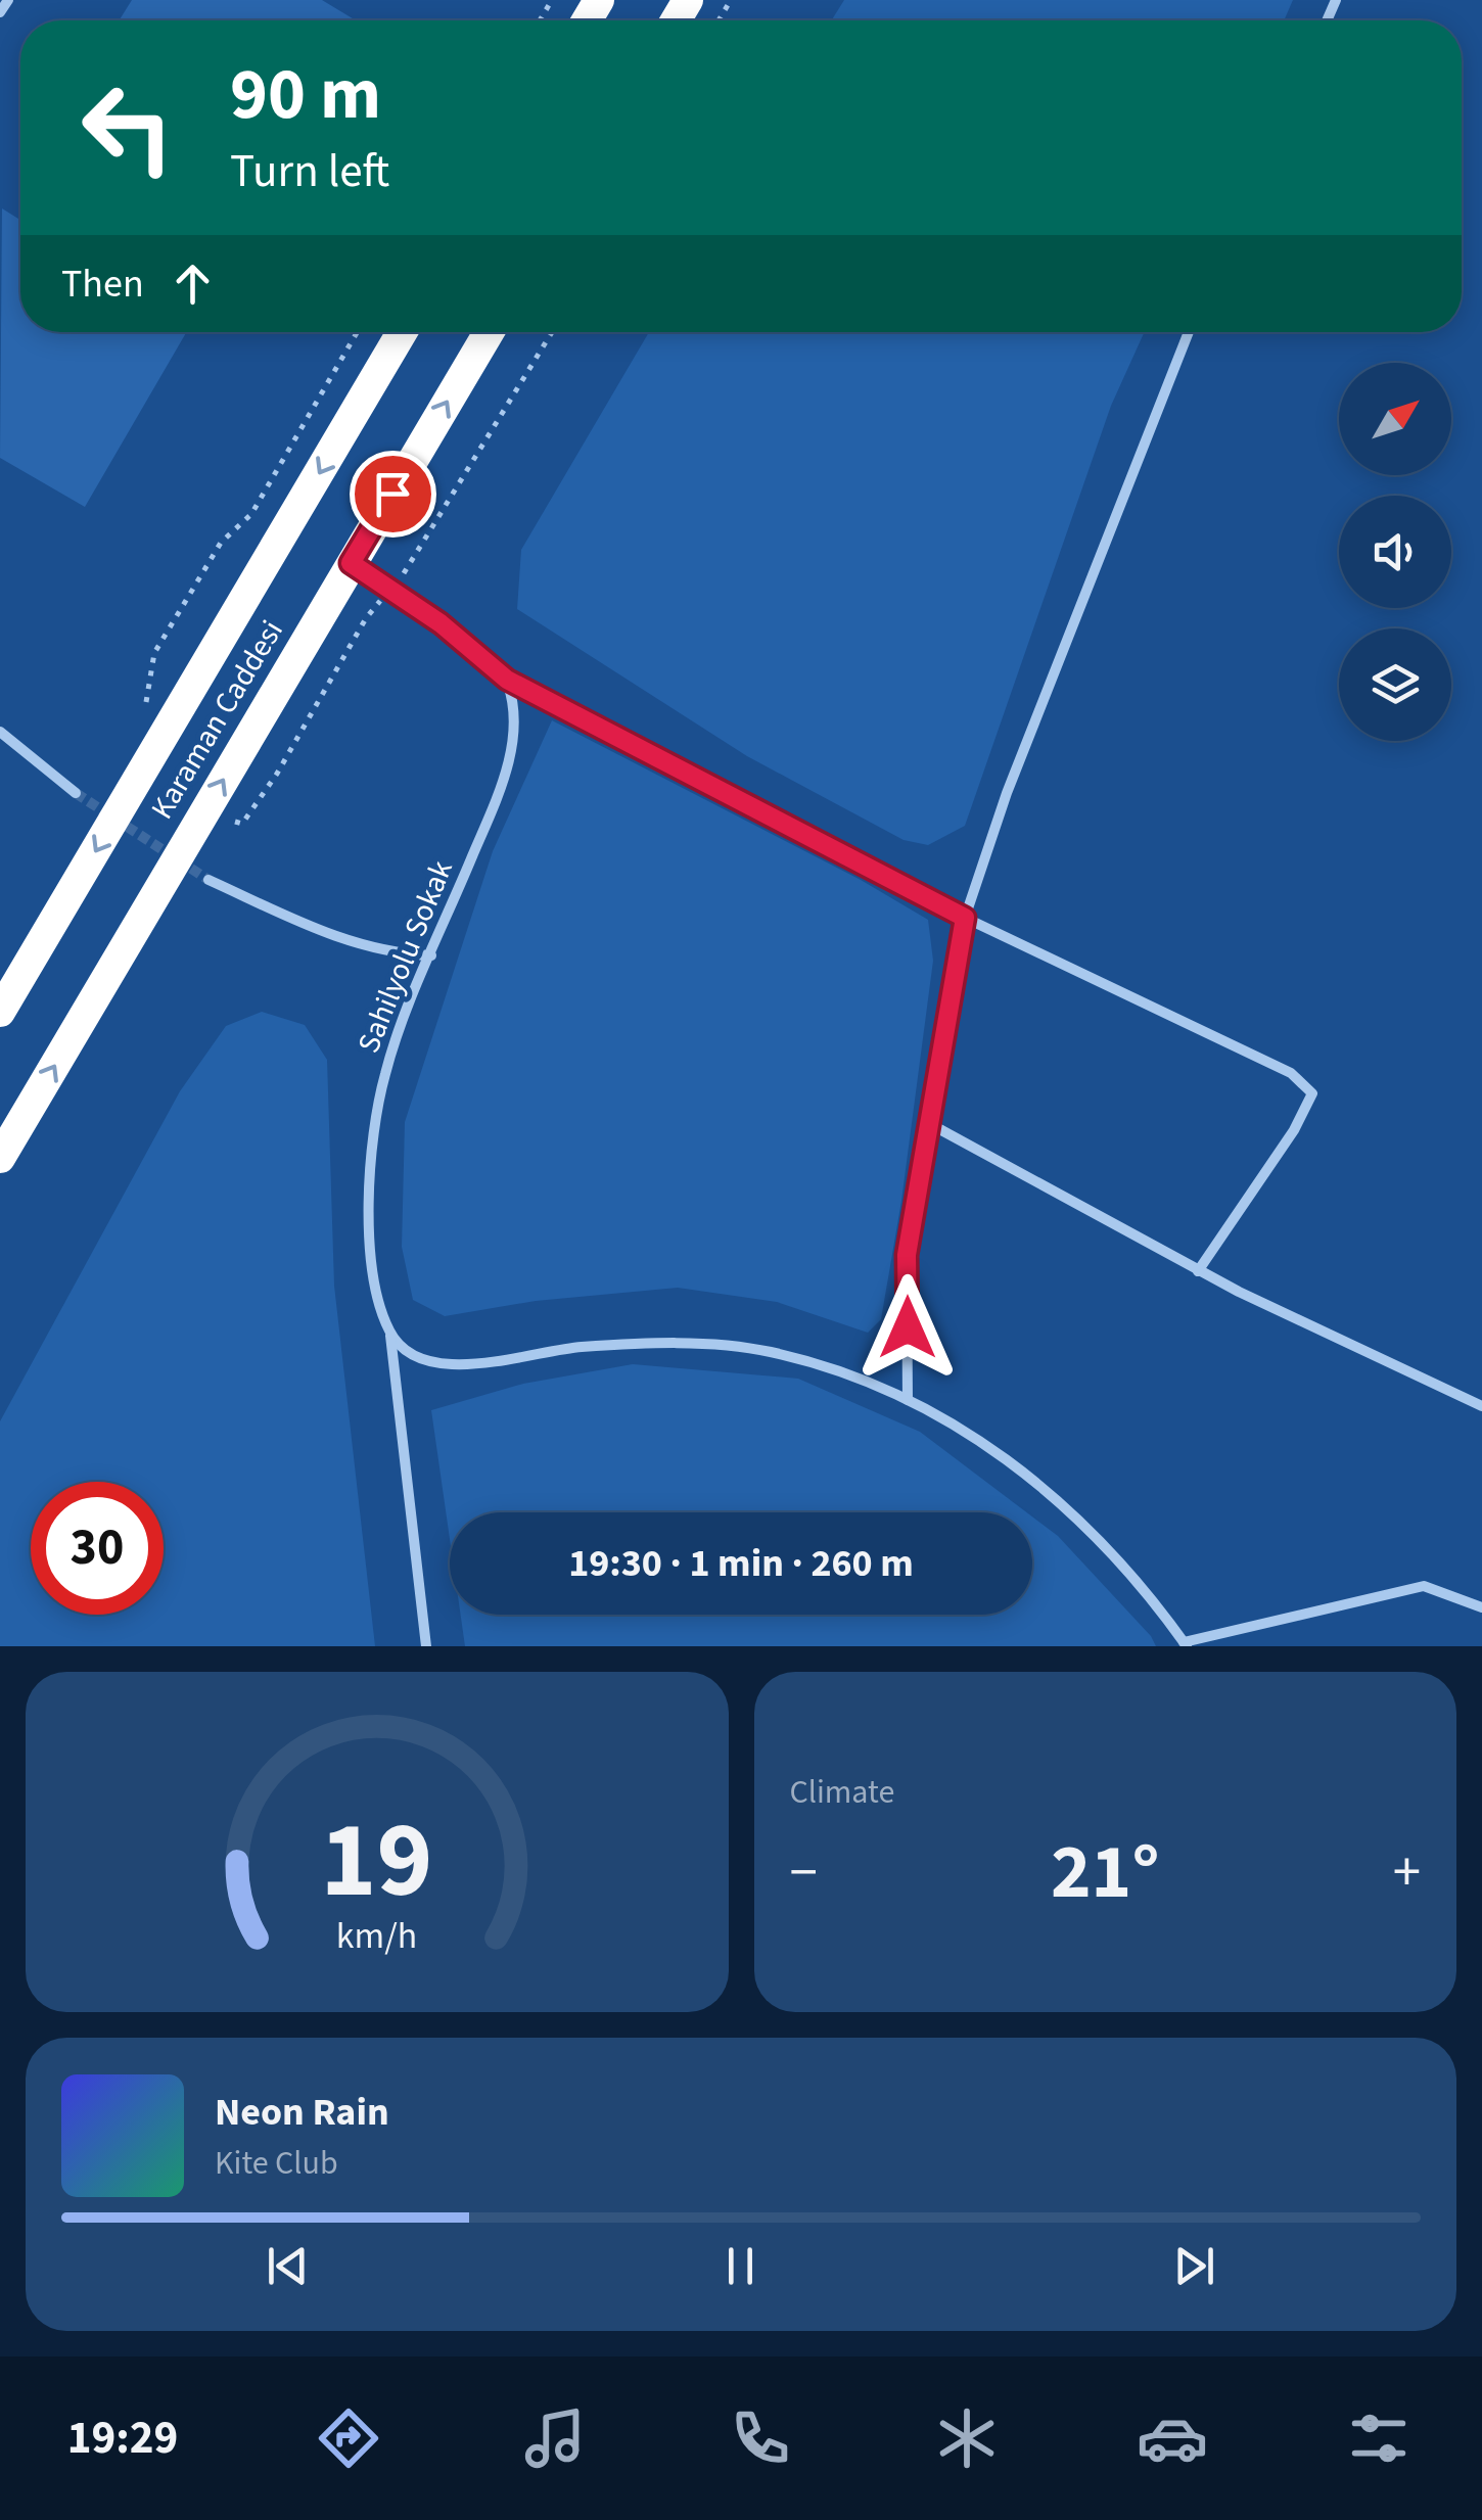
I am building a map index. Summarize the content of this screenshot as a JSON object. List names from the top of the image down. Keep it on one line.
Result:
{"streets":{"highway":["Karaman Caddesi"],"street":["Sahilyolu Sokak"]},"north":"top right","page":{"turn":["90 m","Turn left"],"then":"Then","limit":"30","trip":"19:30 · 1 min · 260 m","tile":"Climate","heat":["−","21°","+"],"song":["Neon Rain","Kite Club"],"tabs":"19:29","gauge":["19","km/h"]}}
